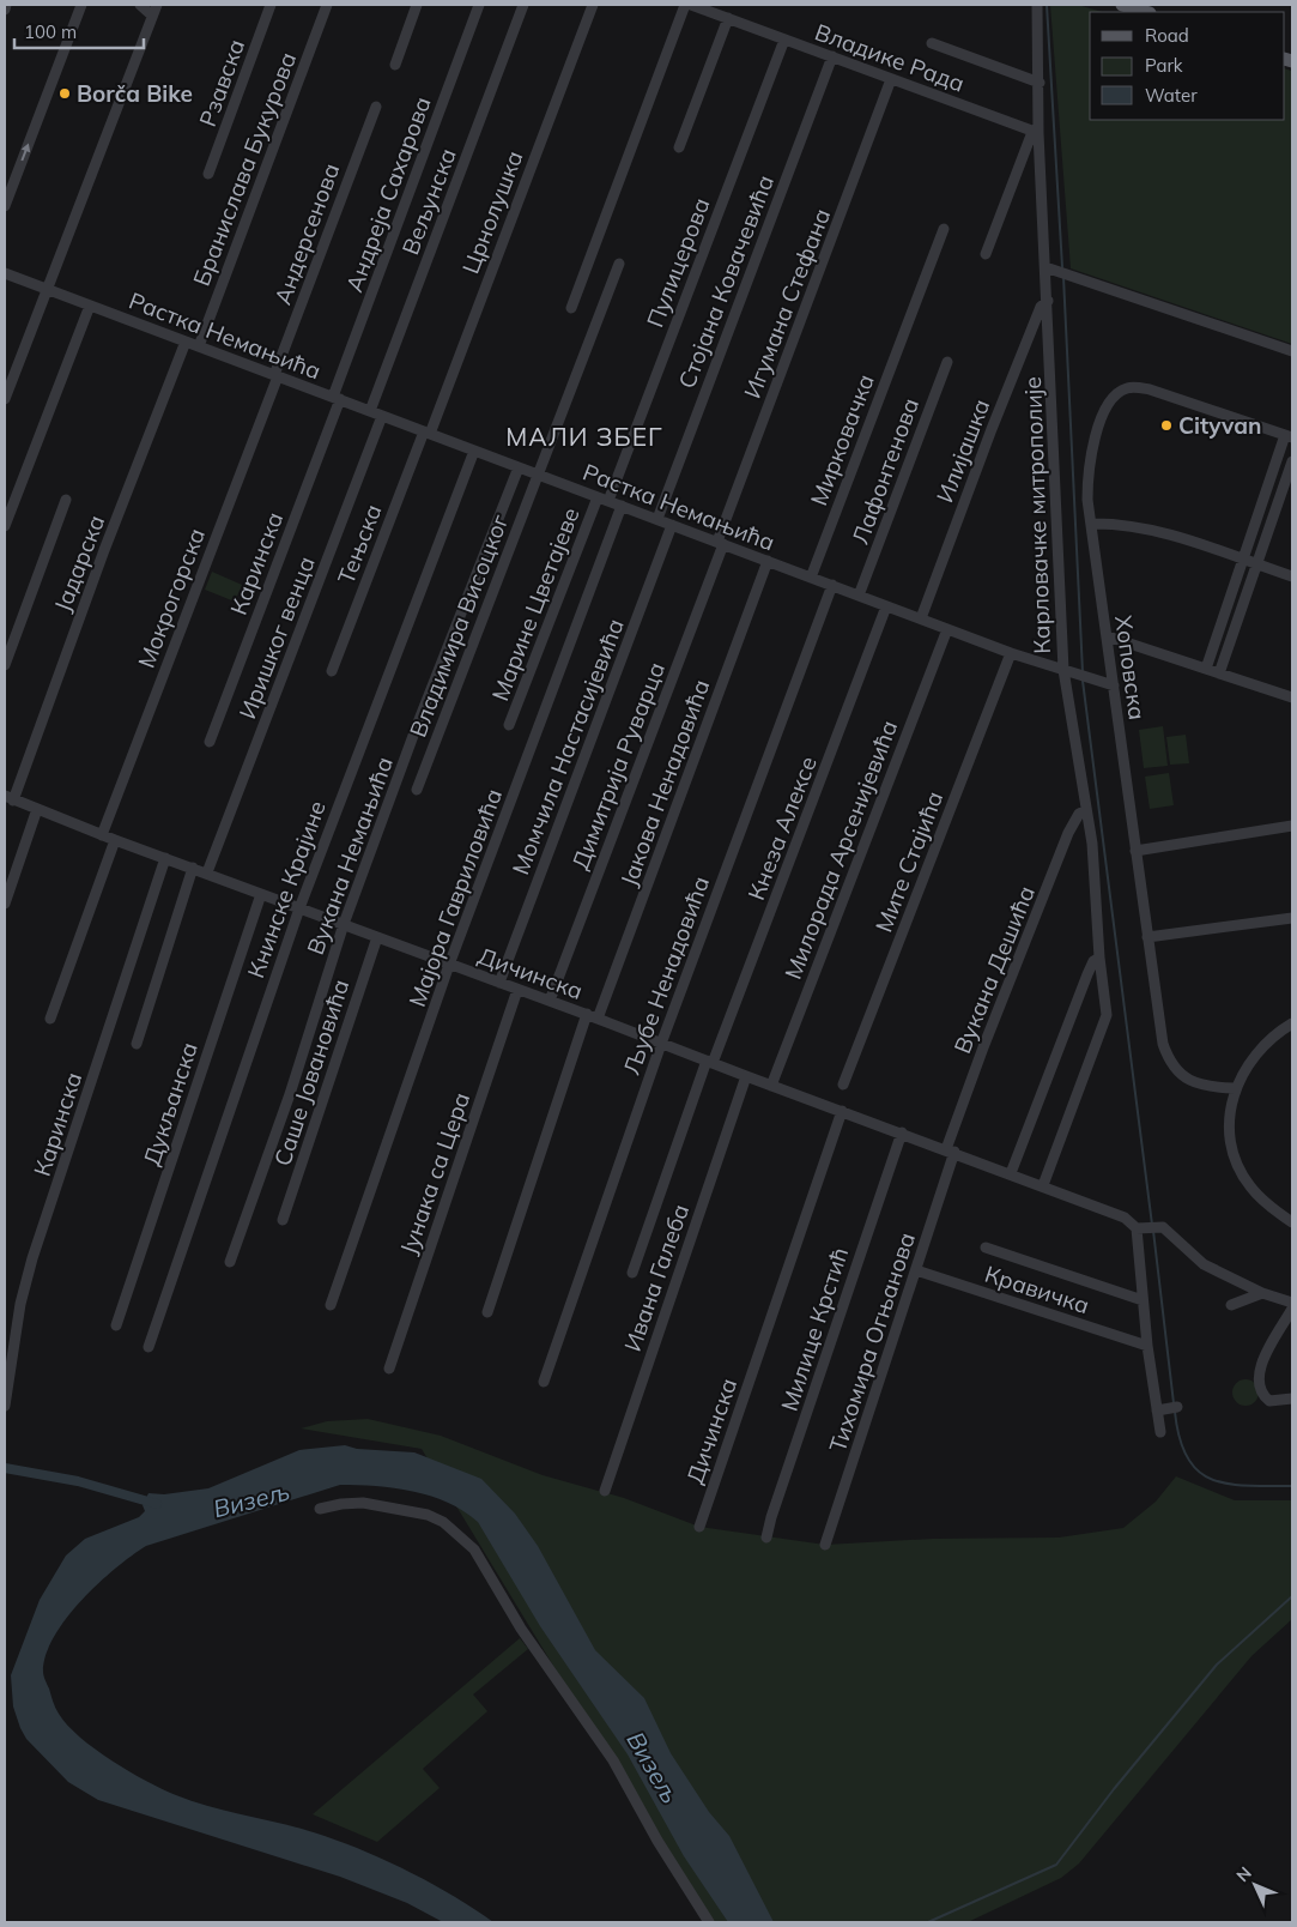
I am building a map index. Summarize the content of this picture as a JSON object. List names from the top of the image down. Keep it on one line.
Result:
{"streets":{"street":["Владике Рада","Рзавска","Бранислава Букурова","Андреја Сахарова","Вељунска","Црнолушка","Андерсенова","Пулицерова","Стојана Ковачевића","Игумана Стефана","Растка Немањића","Мирковачка","Илијашка","Лафонтенова","Карловачке митрополије","Тењска","Јадарска","Каринска","Мокрогорска","Марине Цветајеве","Владимира Висоцког","Иришког венца","Хоповска","Момчила Настасијевића","Димитрија Руварца","Јакова Ненадовића","Кнеза Алексе","Милорада Арсенијевића","Вукана Немањића","Мите Стајића","Книнске Крајине","Мајора Гавриловића","Вукана Дешића","Дичинска","Љубе Ненадовића","Саше Јовановића","Дукљанска","Јунака са Цера","Ивана Галеба","Кравичка","Милице Крстић","Тихомира Огњанова"]},"crossings":[["Владике Рада","Пулицерова"],["Владике Рада","Стојана Ковачевића"],["Владике Рада","Игумана Стефана"],["Владике Рада","Карловачке митрополије"],["Бранислава Букурова","Растка Немањића"],["Андреја Сахарова","Растка Немањића"],["Андреја Сахарова","Каринска"],["Вељунска","Растка Немањића"],["Црнолушка","Растка Немањића"],["Црнолушка","Тењска"],["Андерсенова","Растка Немањића"],["Андерсенова","Мокрогорска"],["Пулицерова","Растка Немањића"],["Пулицерова","Марине Цветајеве"],["Стојана Ковачевића","Растка Немањића"],["Игумана Стефана","Растка Немањића"],["Игумана Стефана","Димитрија Руварца"],["Растка Немањића","Мирковачка"],["Растка Немањића","Илијашка"],["Растка Немањића","Лафонтенова"],["Растка Немањића","Карловачке митрополије"],["Растка Немањића","Тењска"],["Растка Немањића","Јадарска"],["Растка Немањића","Каринска"],["Растка Немањића","Мокрогорска"],["Растка Немањића","Марине Цветајеве"],["Растка Немањића","Владимира Висоцког"],["Растка Немањића","Иришког венца"],["Растка Немањића","Хоповска"],["Растка Немањића","Момчила Настасијевића"],["Растка Немањића","Димитрија Руварца"],["Растка Немањића","Јакова Ненадовића"],["Растка Немањића","Кнеза Алексе"],["Растка Немањића","Милорада Арсенијевића"],["Растка Немањића","Вукана Немањића"],["Растка Немањића","Мите Стајића"],["Растка Немањића","Книнске Крајине"],["Растка Немањића","Мајора Гавриловића"],["Растка Немањића","Љубе Ненадовића"],["Илијашка","Карловачке митрополије"],["Карловачке митрополије","Вукана Дешића"],["Карловачке митрополије","Дичинска"],["Јадарска","Дичинска"],["Каринска","Дичинска"],["Мокрогорска","Дичинска"],["Иришког венца","Дичинска"],["Момчила Настасијевића","Дичинска"],["Димитрија Руварца","Дичинска"],["Јакова Ненадовића","Дичинска"],["Кнеза Алексе","Дичинска"],["Милорада Арсенијевића","Дичинска"],["Вукана Немањића","Дичинска"],["Книнске Крајине","Дичинска"],["Мајора Гавриловића","Дичинска"],["Вукана Дешића","Дичинска"],["Вукана Дешића","Тихомира Огњанова"],["Дичинска","Љубе Ненадовића"],["Дичинска","Саше Јовановића"],["Дичинска","Дукљанска"],["Дичинска","Јунака са Цера"],["Дичинска","Ивана Галеба"],["Дичинска","Милице Крстић"],["Дичинска","Тихомира Огњанова"],["Кравичка","Тихомира Огњанова"]],"districts":["МАЛИ ЗБЕГ"],"water":["Визељ"],"places":["Borča Bike","Cityvan"],"legend":["Road","Park","Water"],"scale_bar":"100 m","north":"top left"}
